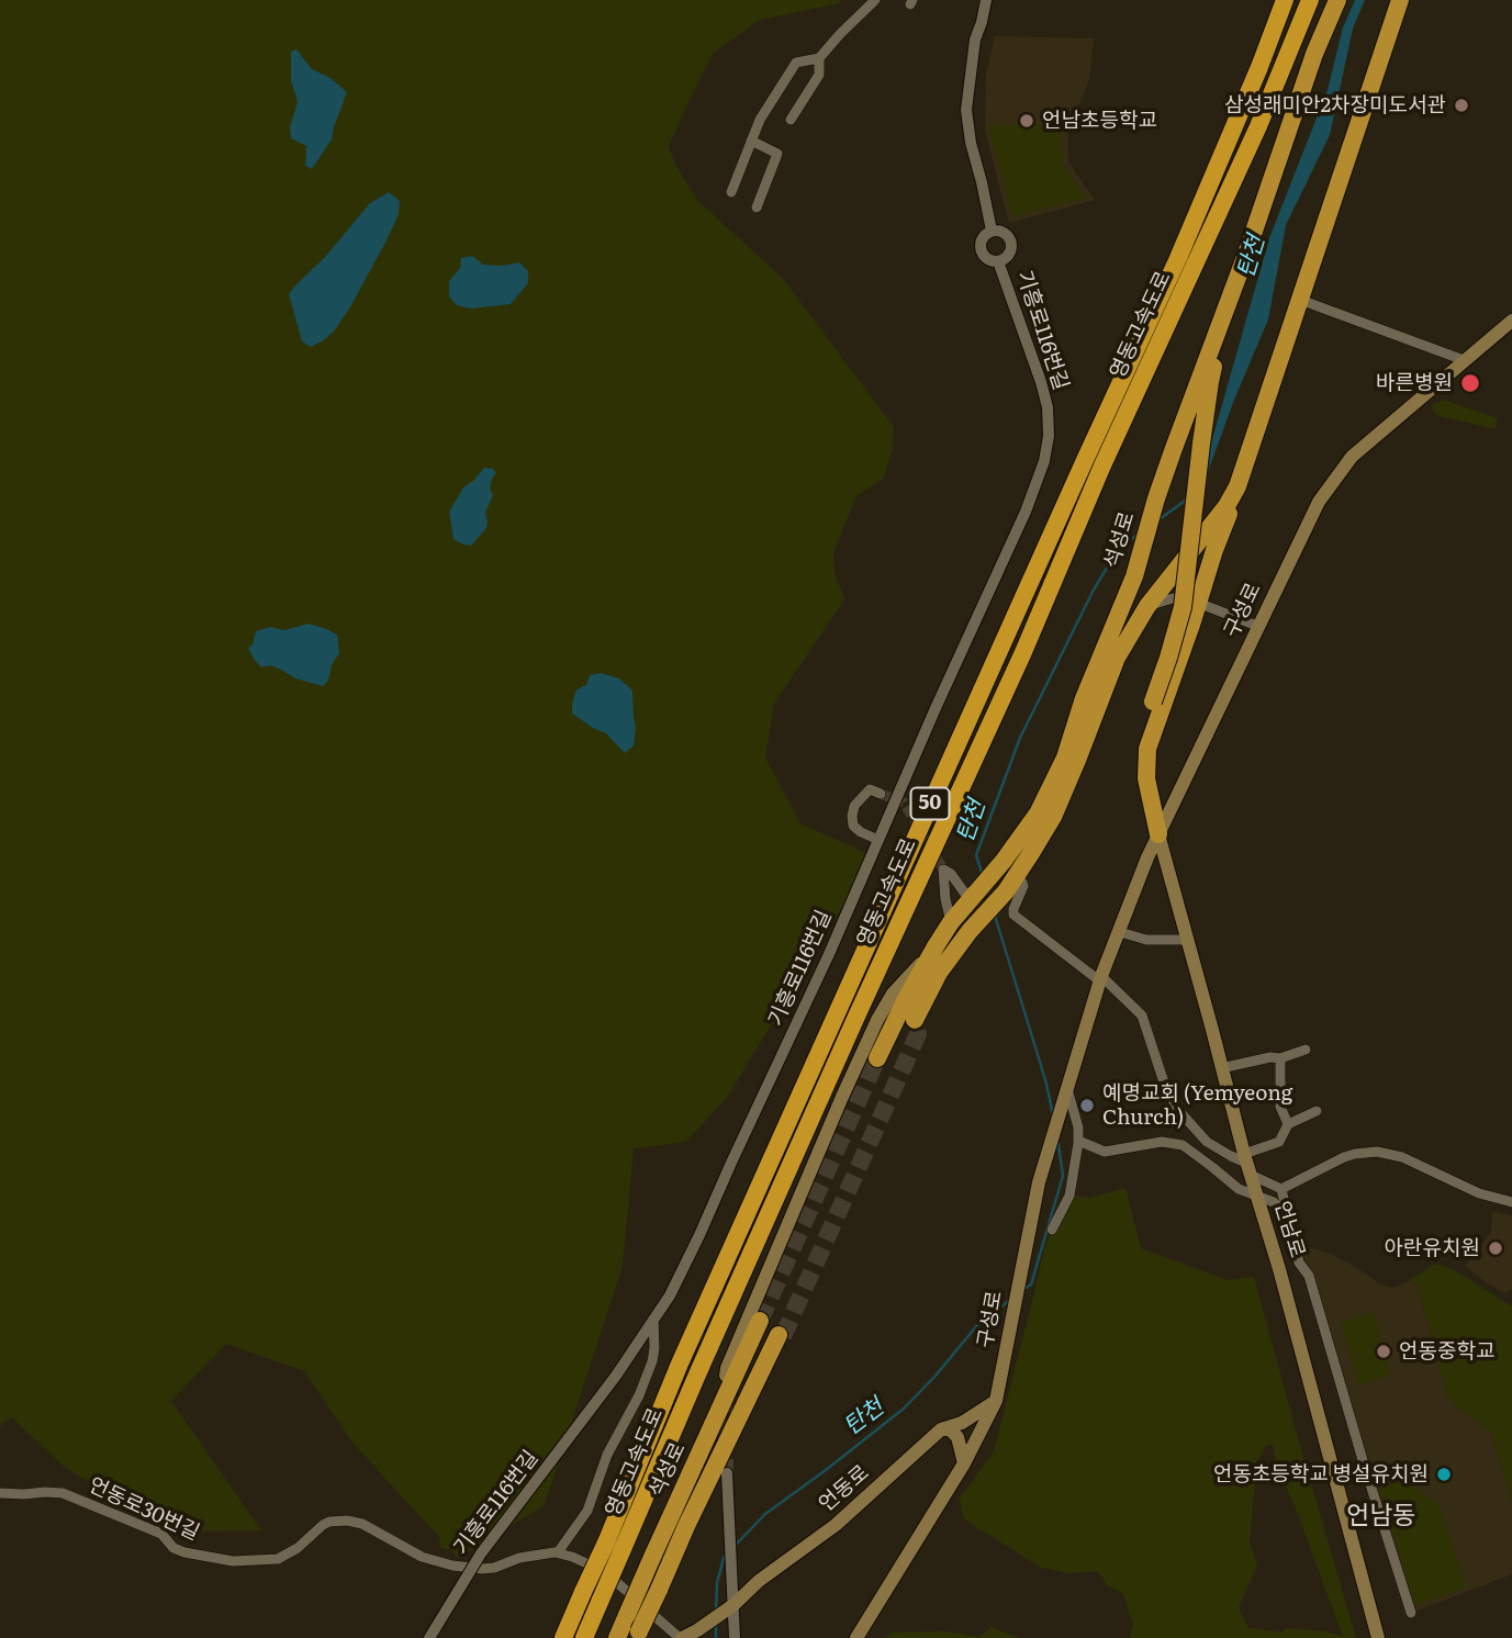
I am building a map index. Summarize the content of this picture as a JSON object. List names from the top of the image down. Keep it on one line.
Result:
{"streets":{"highway":["영동고속도로","석성로","50"],"main road":["구성로","언남로","언동로"],"street":["기흥로116번길","언동로30번길"]},"crossings":[["구성로","언남로"],["구성로","언동로"],["언동로","언동로30번길"]],"districts":["언남동"],"water":["탄천"],"places":["삼성래미안2차장미도서관","언남초등학교","바른병원","예명교회 (Yemyeong Church)","아란유치원","언동중학교","언동초등학교 병설유치원"]}
